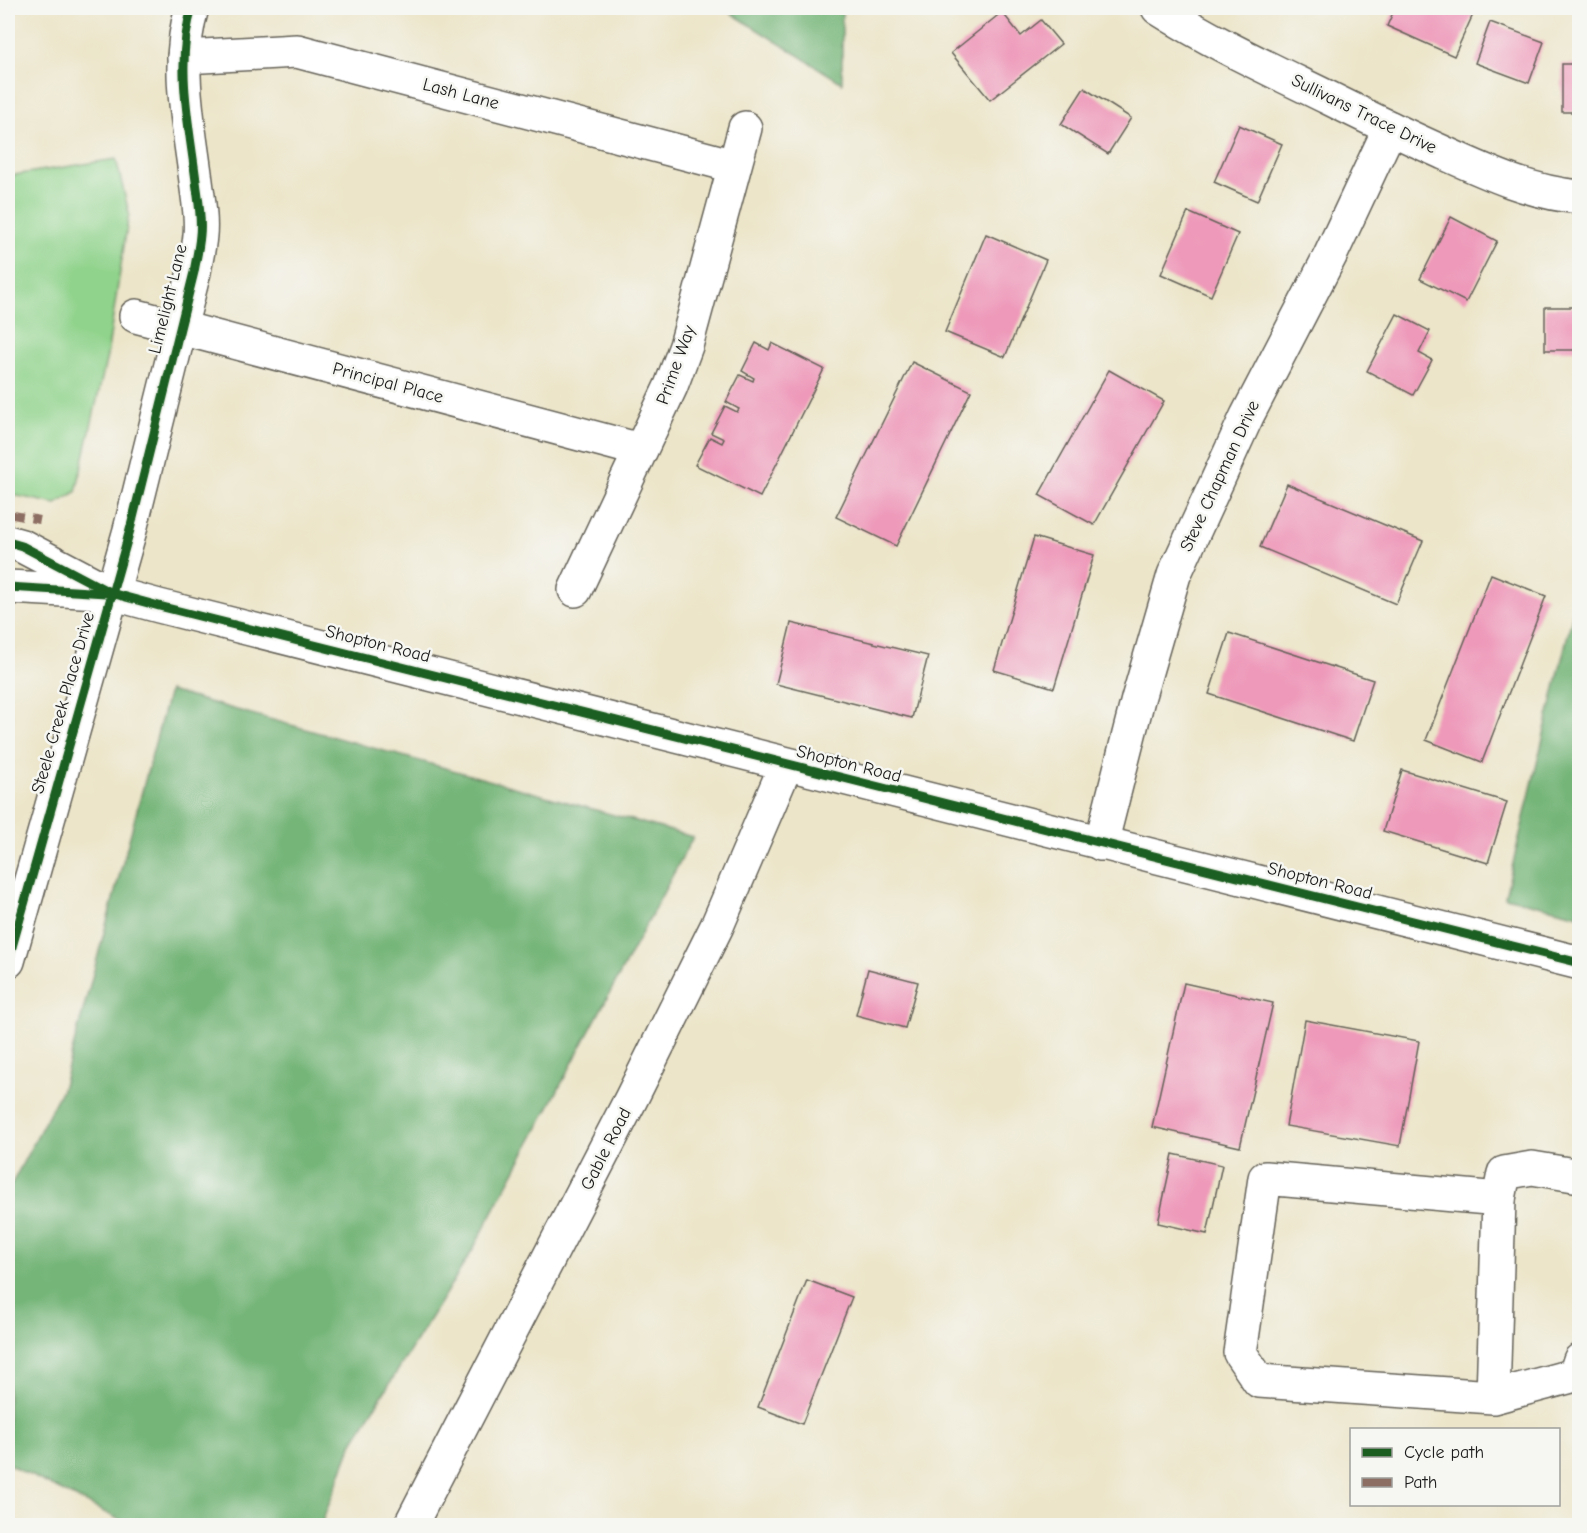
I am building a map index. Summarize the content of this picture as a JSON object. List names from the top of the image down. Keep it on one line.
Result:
{"streets":{"street":["Lash Lane","Sullivans Trace Drive","Limelight Lane","Prime Way","Principal Place","Steve Chapman Drive","Shopton Road","Steele Creek Place Drive","Gable Road"]},"crossings":[["Lash Lane","Limelight Lane"],["Lash Lane","Prime Way"],["Sullivans Trace Drive","Steve Chapman Drive"],["Limelight Lane","Principal Place"],["Limelight Lane","Shopton Road"],["Limelight Lane","Steele Creek Place Drive"],["Prime Way","Principal Place"],["Steve Chapman Drive","Shopton Road"],["Shopton Road","Steele Creek Place Drive"],["Shopton Road","Gable Road"]],"legend":["Cycle path","Path"]}
